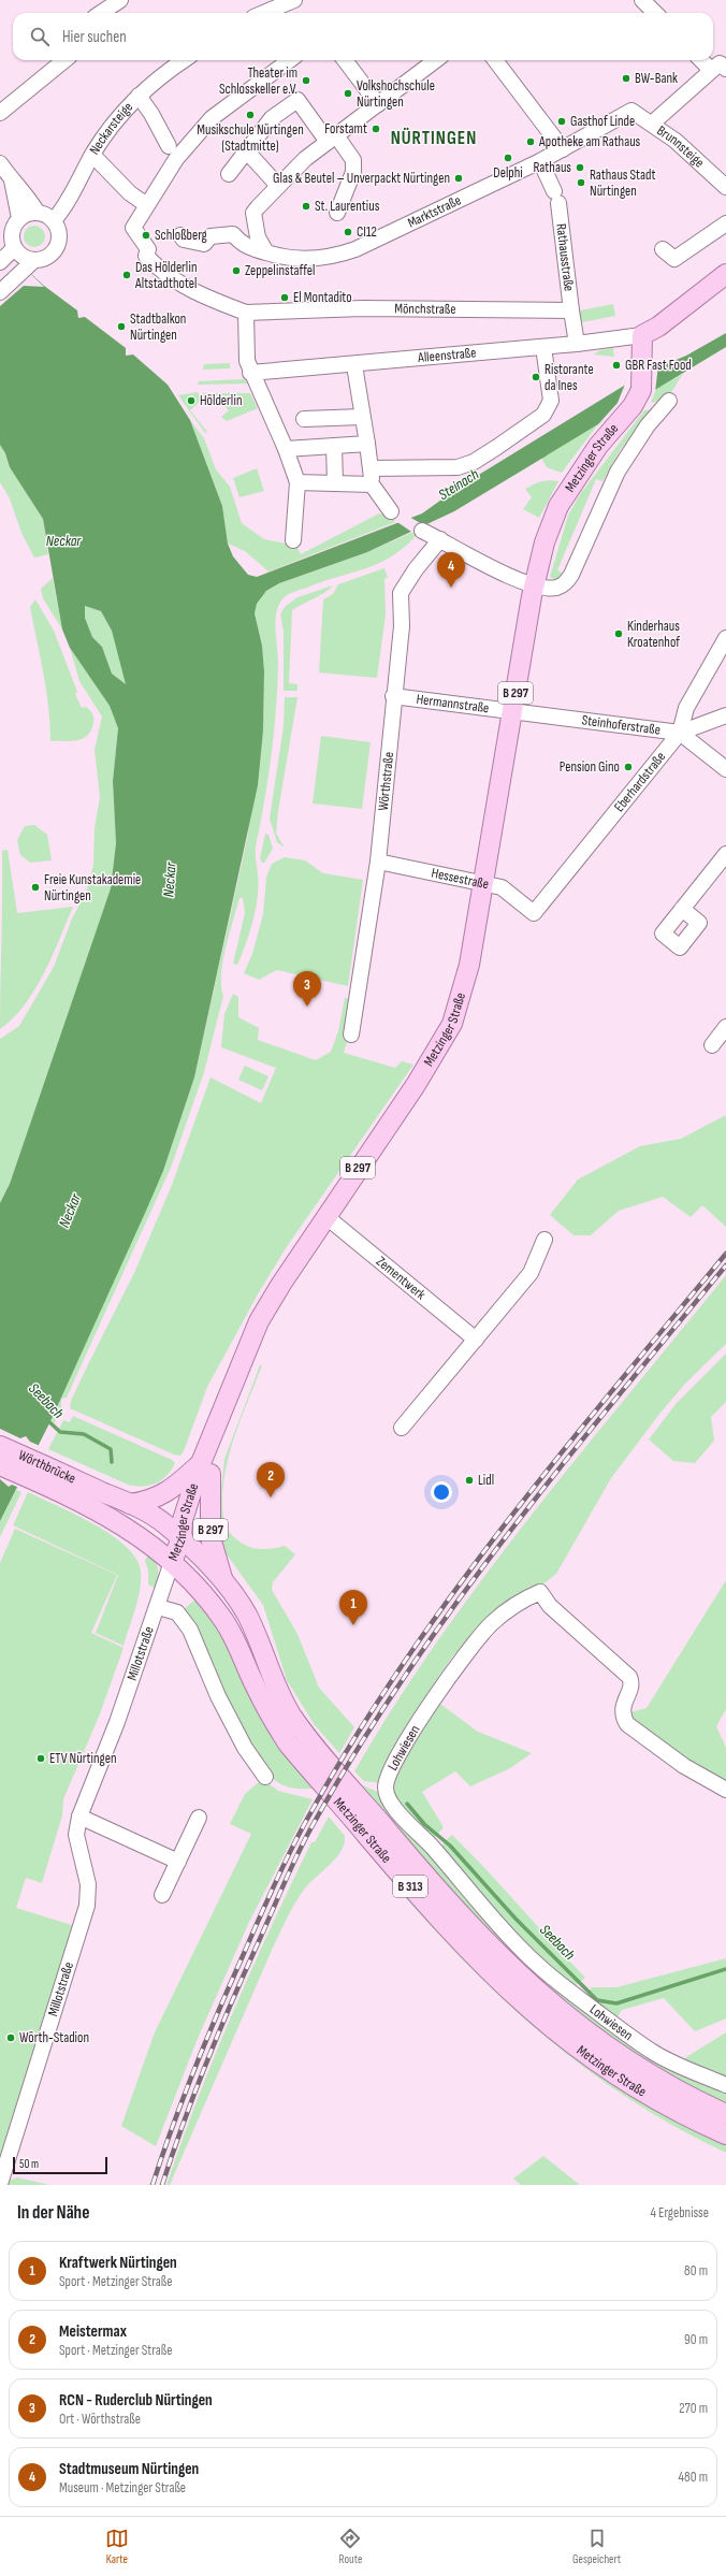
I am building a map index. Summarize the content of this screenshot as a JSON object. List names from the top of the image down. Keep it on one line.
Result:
{"streets":{"main road":["Metzinger Straße","B 297","Wörthbrücke","B 313"],"street":["Neckarsteige","Brunnsteige","Marktstraße","Rathausstraße","Mönchstraße","Alleenstraße","Hermannstraße","Steinhoferstraße","Wörthstraße","Eberhardstraße","Hessestraße","Zementwerk","Millotstraße","Lohwiesen"]},"crossings":[["Brunnsteige","Marktstraße"],["Marktstraße","Rathausstraße"],["Rathausstraße","Mönchstraße"],["Alleenstraße","Metzinger Straße"],["Metzinger Straße","B 297"],["Metzinger Straße","Hermannstraße"],["Metzinger Straße","Steinhoferstraße"],["Metzinger Straße","Wörthstraße"],["Metzinger Straße","Hessestraße"],["Metzinger Straße","Zementwerk"],["Metzinger Straße","Millotstraße"],["Metzinger Straße","B 313"],["B 297","B 313"],["Hermannstraße","Steinhoferstraße"],["Hermannstraße","Wörthstraße"],["Steinhoferstraße","Eberhardstraße"],["Wörthstraße","Hessestraße"],["Eberhardstraße","Hessestraße"],["Wörthbrücke","B 313"],["Millotstraße","B 313"]],"districts":["NÜRTINGEN"],"water":["Steinach","Neckar","Seebach"],"places":["BW-Bank","Theater im Schlosskeller e.V.","Volkshochschule Nürtingen","Musikschule Nürtingen (Stadtmitte)","Gasthof Linde","Forstamt","Apotheke am Rathaus","Delphi","Rathaus","Glas & Beutel – Unverpackt Nürtingen","Rathaus Stadt Nürtingen","St. Laurentius","CI12","Schloßberg","Zeppelinstaffel","Das Hölderlin Altstadthotel","El Montadito","Stadtbalkon Nürtingen","GBR Fast Food","Ristorante da Ines","Hölderlin","Kinderhaus Kroatenhof","Pension Gino","Freie Kunstakademie Nürtingen","Lidl","ETV Nürtingen","Wörth-Stadion"],"scale_bar":"50 m","page":{"search":"Hier suchen","pins":["4","3","2","1"],"scale":"50 m","heading":["In der Nähe","4 Ergebnisse"],"list":[{"mark":"1","name":"Kraftwerk Nürtingen","note":"Sport · Metzinger Straße","value":"80 m"},{"mark":"2","name":"Meistermax","note":"Sport · Metzinger Straße","value":"90 m"},{"mark":"3","name":"RCN - Ruderclub Nürtingen","note":"Ort · Wörthstraße","value":"270 m"},{"mark":"4","name":"Stadtmuseum Nürtingen","note":"Museum · Metzinger Straße","value":"480 m"}],"nav":["Karte","Route","Gespeichert"]}}
